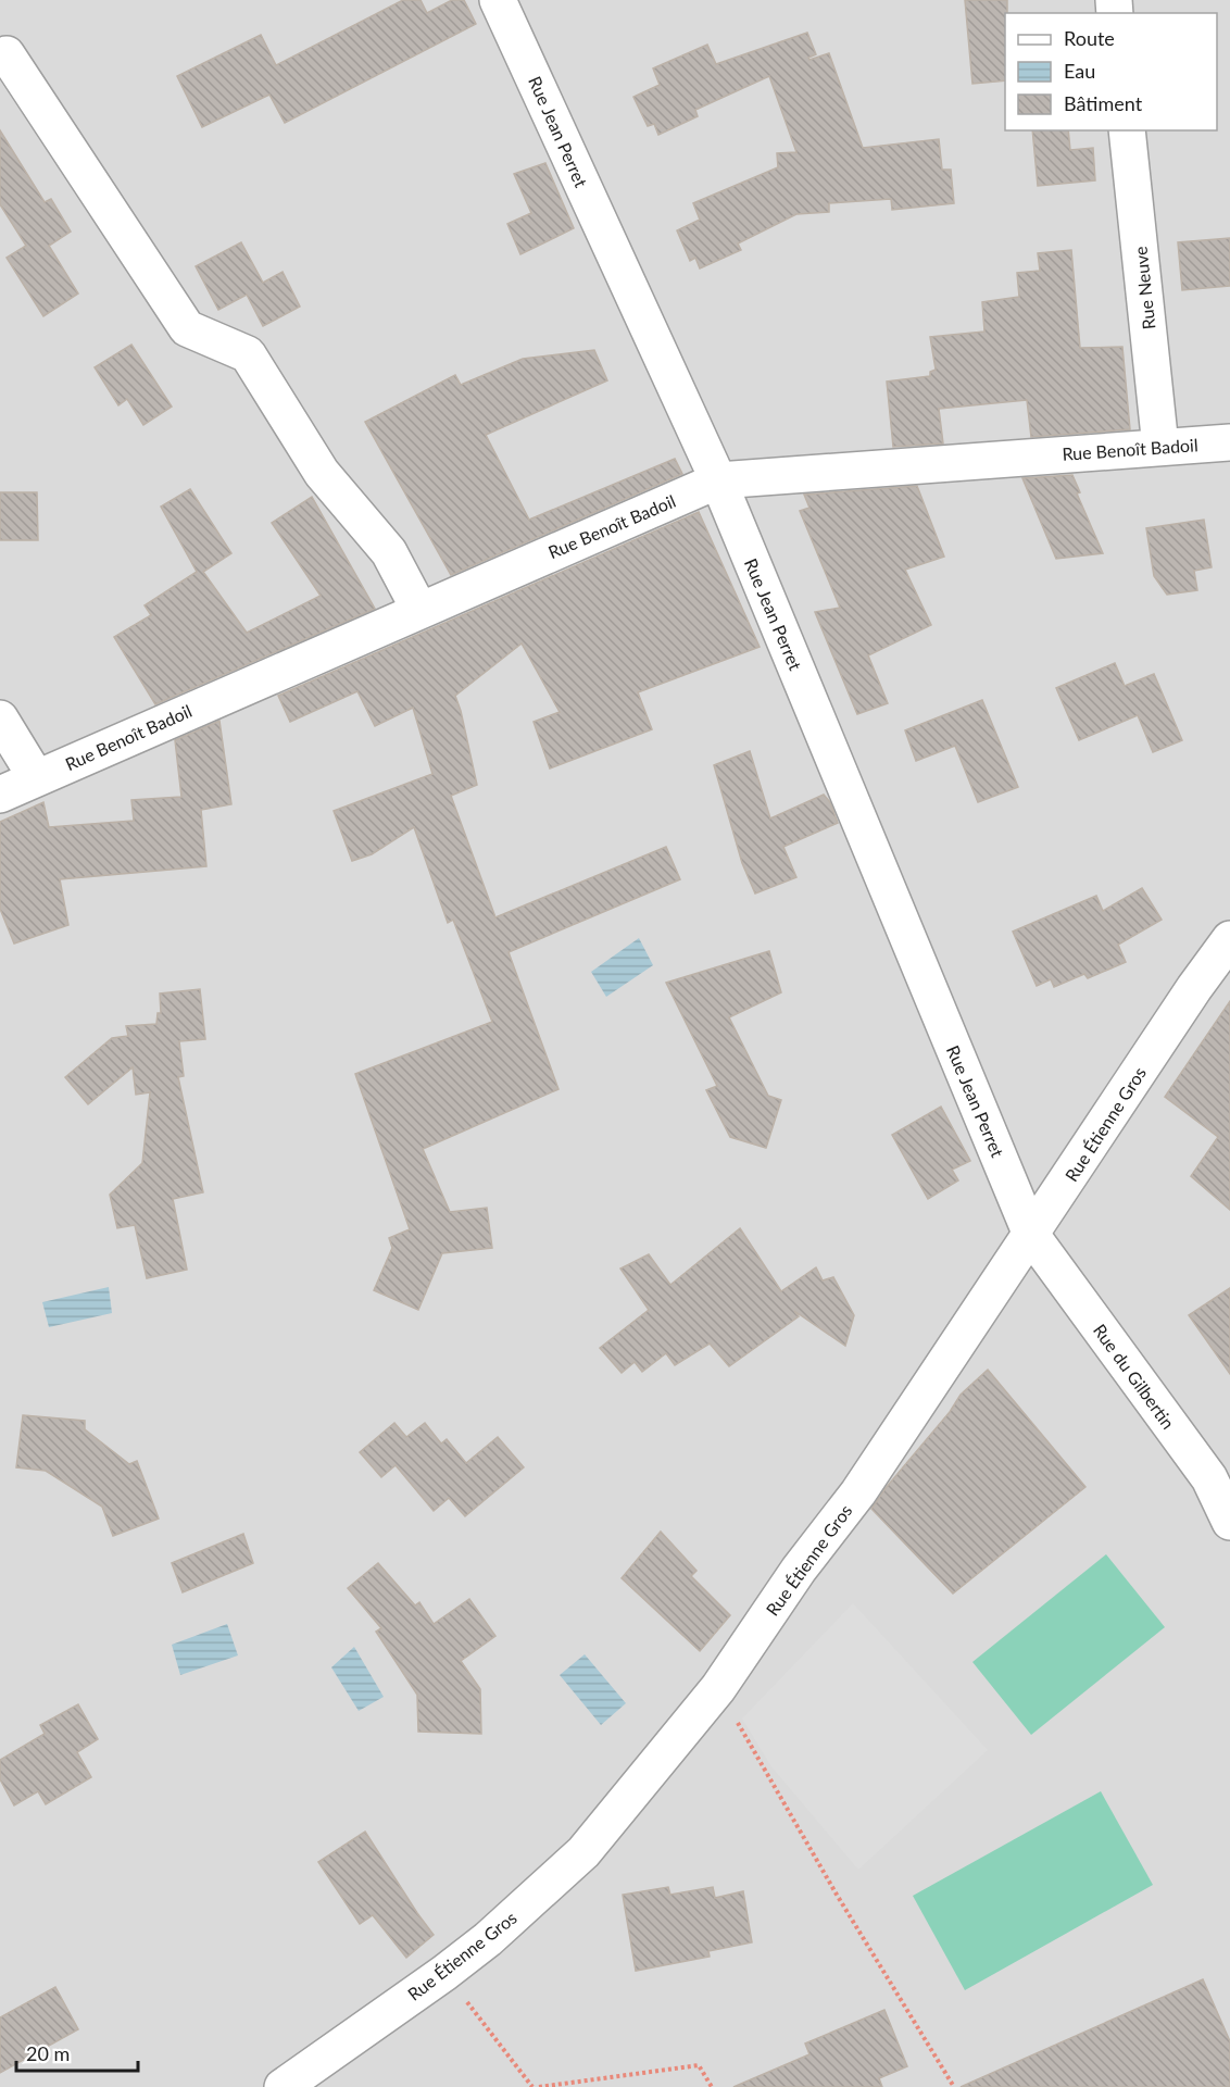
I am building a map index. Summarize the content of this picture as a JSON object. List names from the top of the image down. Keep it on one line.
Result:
{"streets":{"street":["Rue Jean Perret","Rue Neuve","Rue Benoît Badoil","Rue Étienne Gros","Rue du Gilbertin"]},"crossings":[["Rue Jean Perret","Rue Benoît Badoil"],["Rue Jean Perret","Rue Étienne Gros"],["Rue Jean Perret","Rue du Gilbertin"],["Rue Neuve","Rue Benoît Badoil"],["Rue Étienne Gros","Rue du Gilbertin"]],"legend":["Route","Eau","Bâtiment"],"scale_bar":"20 m"}
